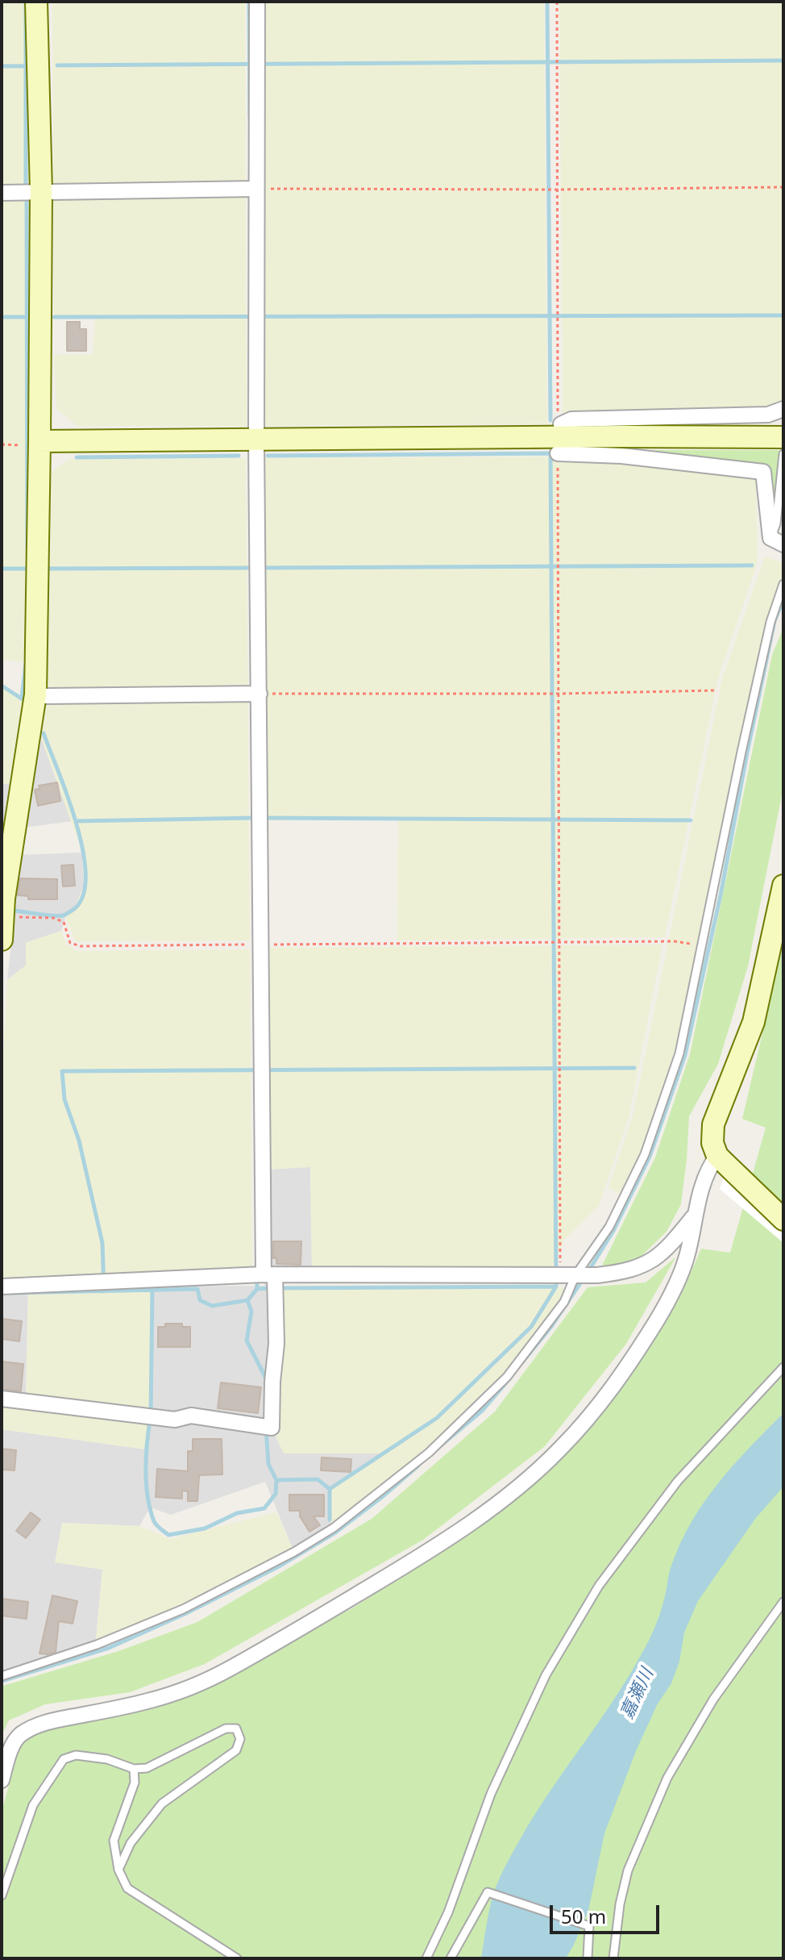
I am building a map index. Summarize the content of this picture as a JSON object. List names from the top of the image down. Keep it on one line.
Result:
{"water":["嘉瀬川"],"scale_bar":"50 m"}
